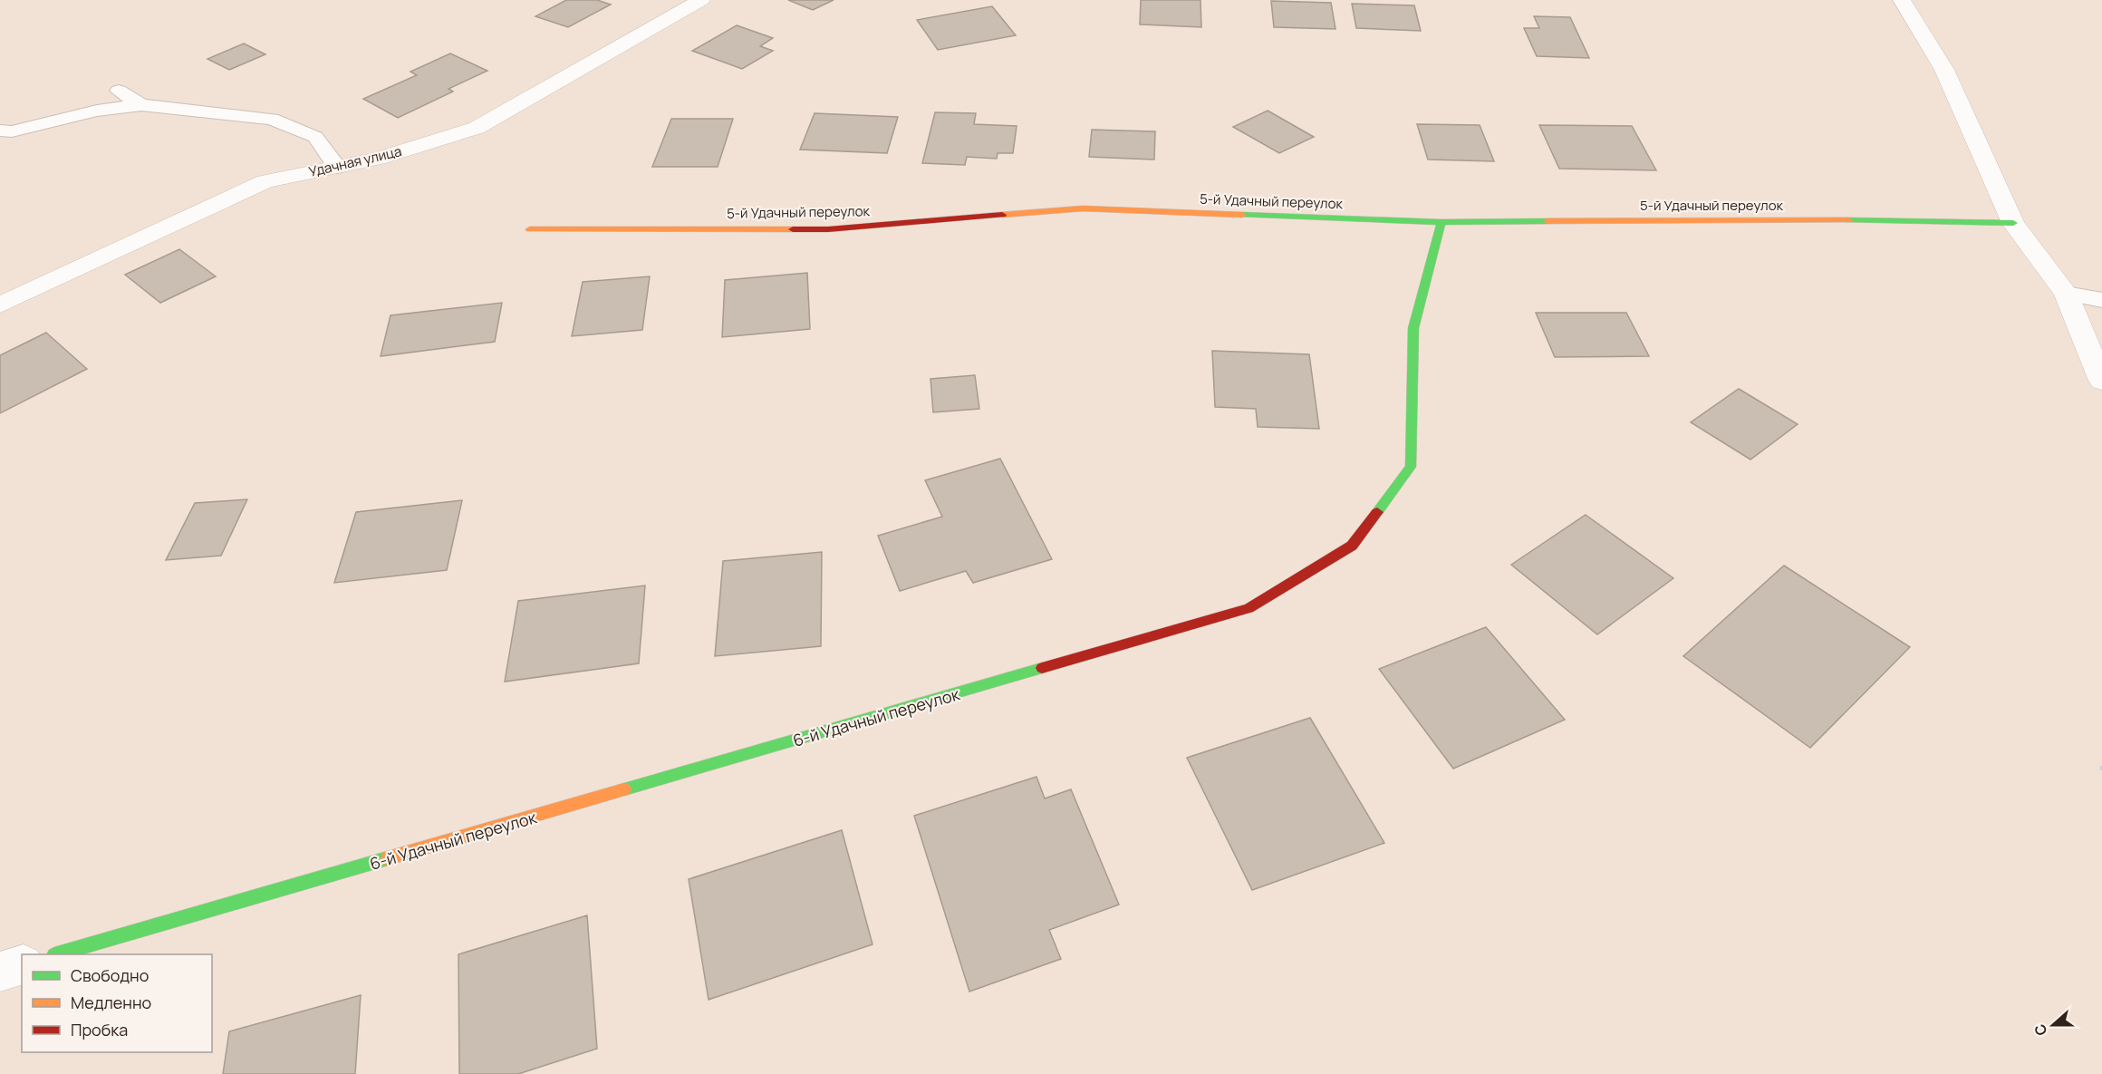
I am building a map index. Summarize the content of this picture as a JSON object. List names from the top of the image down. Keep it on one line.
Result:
{"streets":{"street":["Удачная улица","5-й Удачный переулок","6-й Удачный переулок"]},"crossings":[["5-й Удачный переулок","6-й Удачный переулок"]],"legend":["Свободно","Медленно","Пробка"],"north":"left"}
